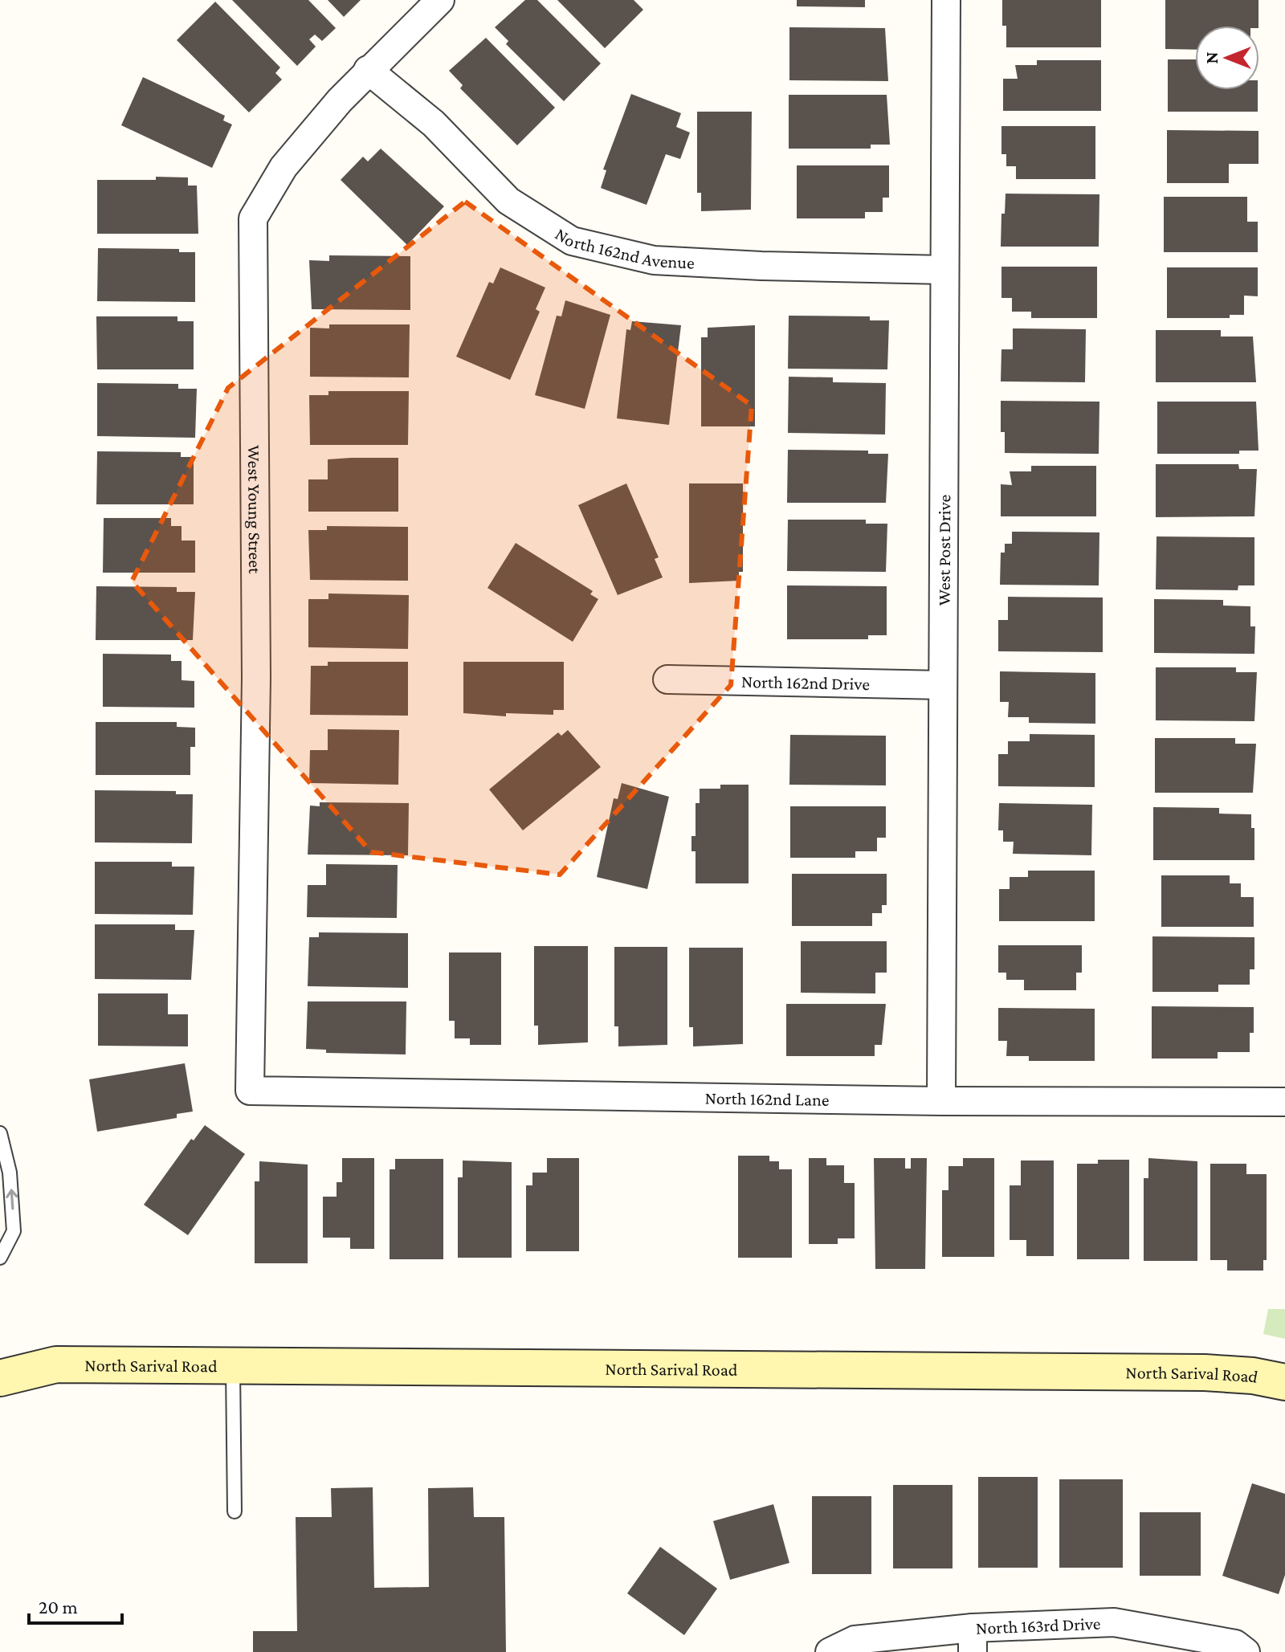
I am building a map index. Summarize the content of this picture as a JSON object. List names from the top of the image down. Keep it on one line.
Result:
{"streets":{"main road":["North Sarival Road"],"street":["North 162nd Avenue","West Young Street","West Post Drive","North 162nd Drive","North 162nd Lane","North 163rd Drive"]},"crossings":[["North 162nd Avenue","West Young Street"],["North 162nd Avenue","West Post Drive"],["West Young Street","North 162nd Lane"],["West Post Drive","North 162nd Drive"],["West Post Drive","North 162nd Lane"]],"scale_bar":"20 m","north":"left"}
